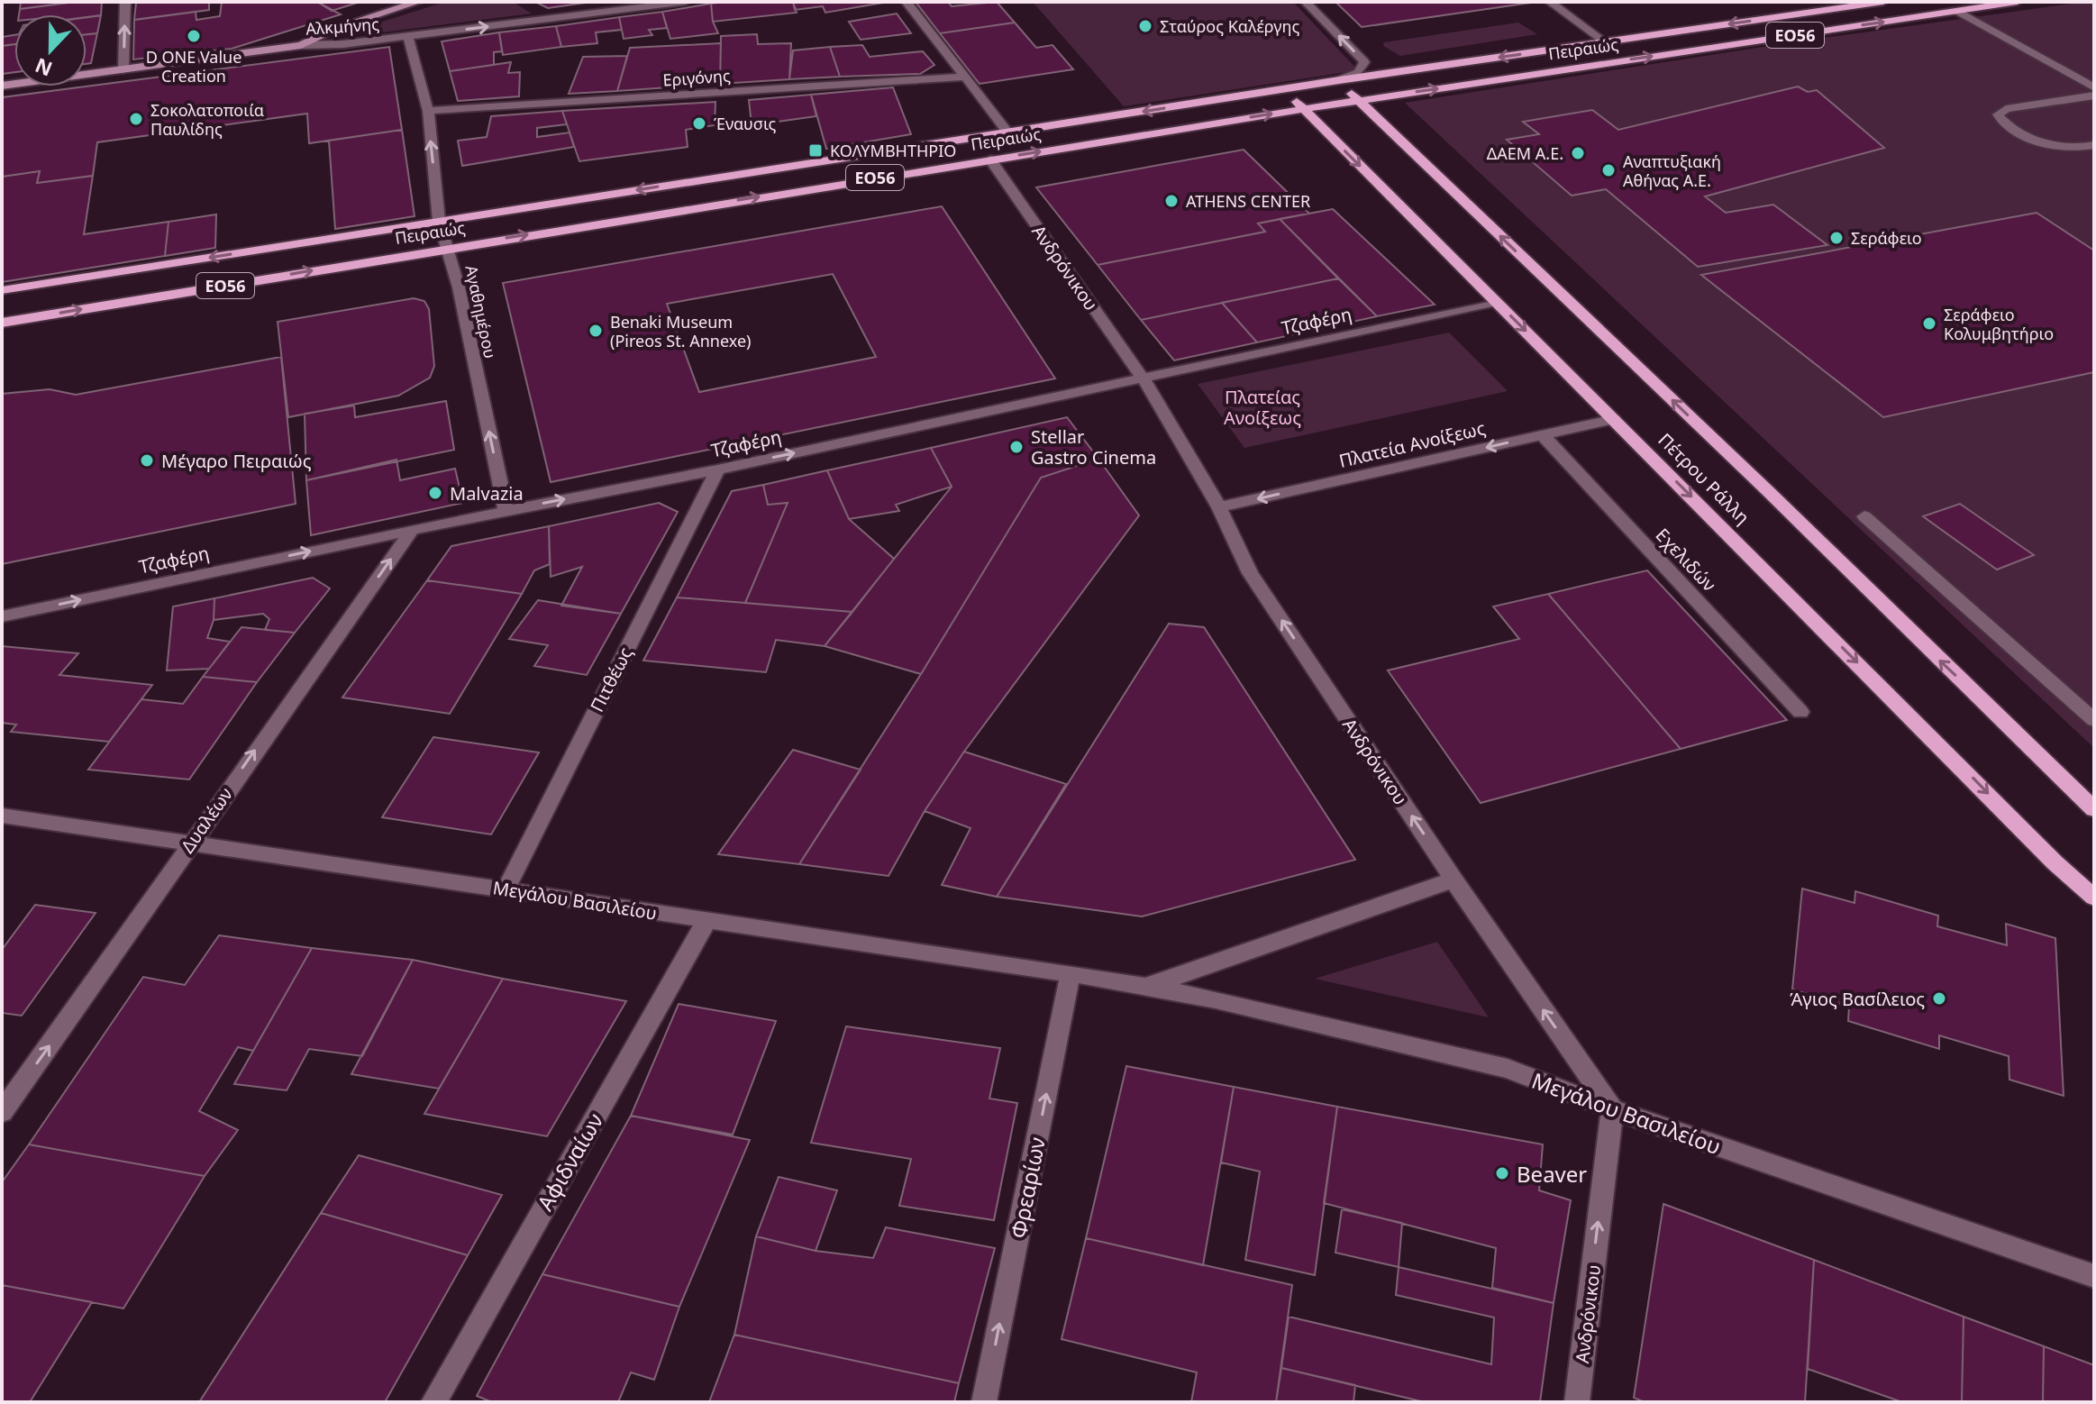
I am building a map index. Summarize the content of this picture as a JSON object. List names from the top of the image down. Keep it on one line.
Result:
{"streets":{"main road":["ΕΟ56","Πειραιώς","Πέτρου Ράλλη"],"street":["Αλκμήνης","Εριγόνης","Ανδρόνικου","Αγαθημέρου","Τζαφέρη","Πλατεία Ανοίξεως","Εχελιδών","Πιτθέως","Δυαλέων","Μεγάλου Βασιλείου","Αφιδναίων","Φρεαρίων"]},"crossings":[["Αλκμήνης","Αγαθημέρου"],["Πειραιώς","Ανδρόνικου"],["Πειραιώς","Αγαθημέρου"],["Πειραιώς","Πέτρου Ράλλη"],["Εριγόνης","Αγαθημέρου"],["Ανδρόνικου","Τζαφέρη"],["Ανδρόνικου","Πλατεία Ανοίξεως"],["Ανδρόνικου","Μεγάλου Βασιλείου"],["Αγαθημέρου","Τζαφέρη"],["Τζαφέρη","Πέτρου Ράλλη"],["Τζαφέρη","Πιτθέως"],["Τζαφέρη","Δυαλέων"],["Πλατεία Ανοίξεως","Πέτρου Ράλλη"],["Πλατεία Ανοίξεως","Εχελιδών"],["Πιτθέως","Μεγάλου Βασιλείου"],["Δυαλέων","Μεγάλου Βασιλείου"],["Μεγάλου Βασιλείου","Αφιδναίων"],["Μεγάλου Βασιλείου","Φρεαρίων"]],"one_way":["Αλκμήνης","Ανδρόνικου","Αγαθημέρου","Τζαφέρη","Πλατεία Ανοίξεως","Δυαλέων","Φρεαρίων"],"parks":["Πλατείας Ανοίξεως"],"places":{"other":["Σταύρος Καλέργης","D ONE Value Creation","Σοκολατοποιία Παυλίδης","Έναυσις","ΔΑΕΜ A.E.","Αναπτυξιακή Αθήνας Α.Ε.","ATHENS CENTER","Σεράφειο","Σεράφειο Κολυμβητήριο","Benaki Museum (Pireos St. Annexe)","Stellar Gastro Cinema","Μέγαρο Πειραιώς","Malvazia","Άγιος Βασίλειος","Beaver"],"transit":["ΚΟΛΥΜΒΗΤΗΡΙΟ"]},"north":"bottom"}
